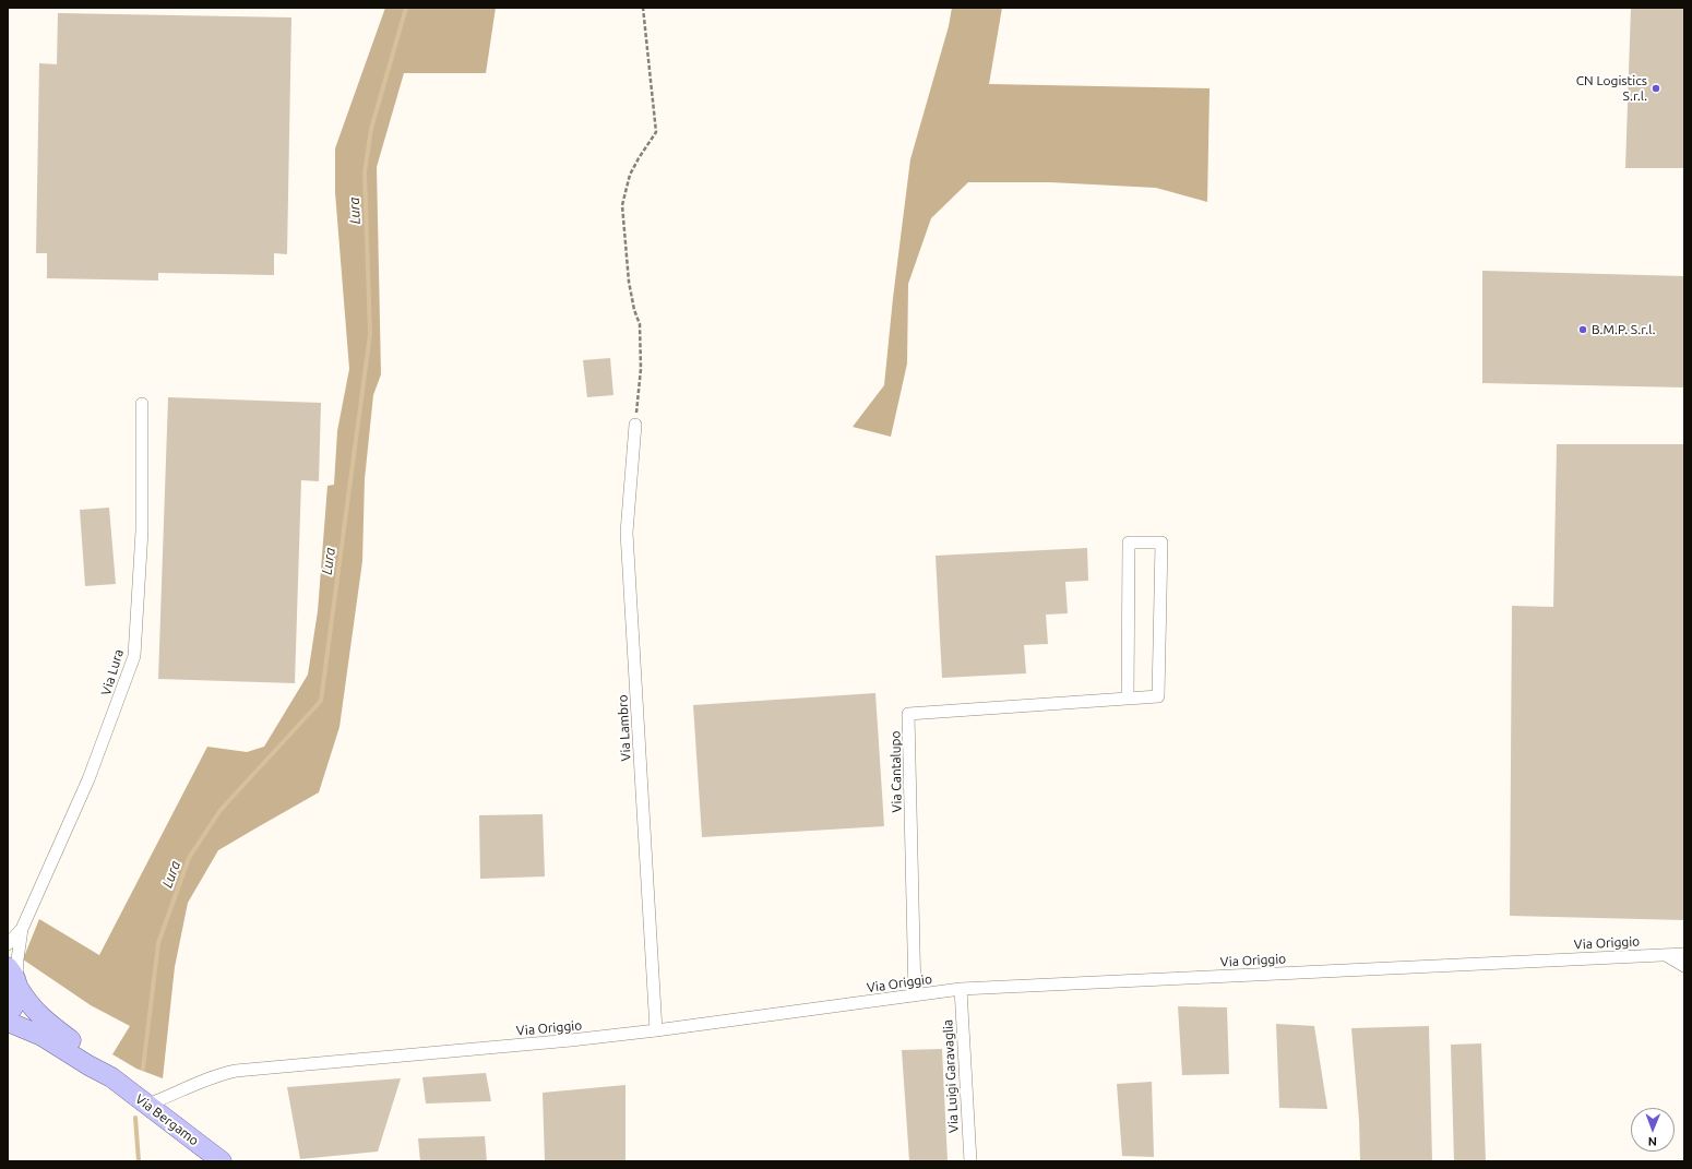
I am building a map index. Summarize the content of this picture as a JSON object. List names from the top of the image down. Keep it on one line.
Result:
{"streets":{"main road":["Via Bergamo"],"street":["Via Lura","Via Lambro","Via Cantalupo","Via Origgio","Via Luigi Garavaglia"]},"crossings":[["Via Lura","Via Bergamo"],["Via Lambro","Via Origgio"],["Via Cantalupo","Via Origgio"],["Via Origgio","Via Luigi Garavaglia"],["Via Origgio","Via Bergamo"]],"water":["Lura"],"places":["CN Logistics S.r.l.","B.M.P. S.r.l."],"north":"bottom"}
